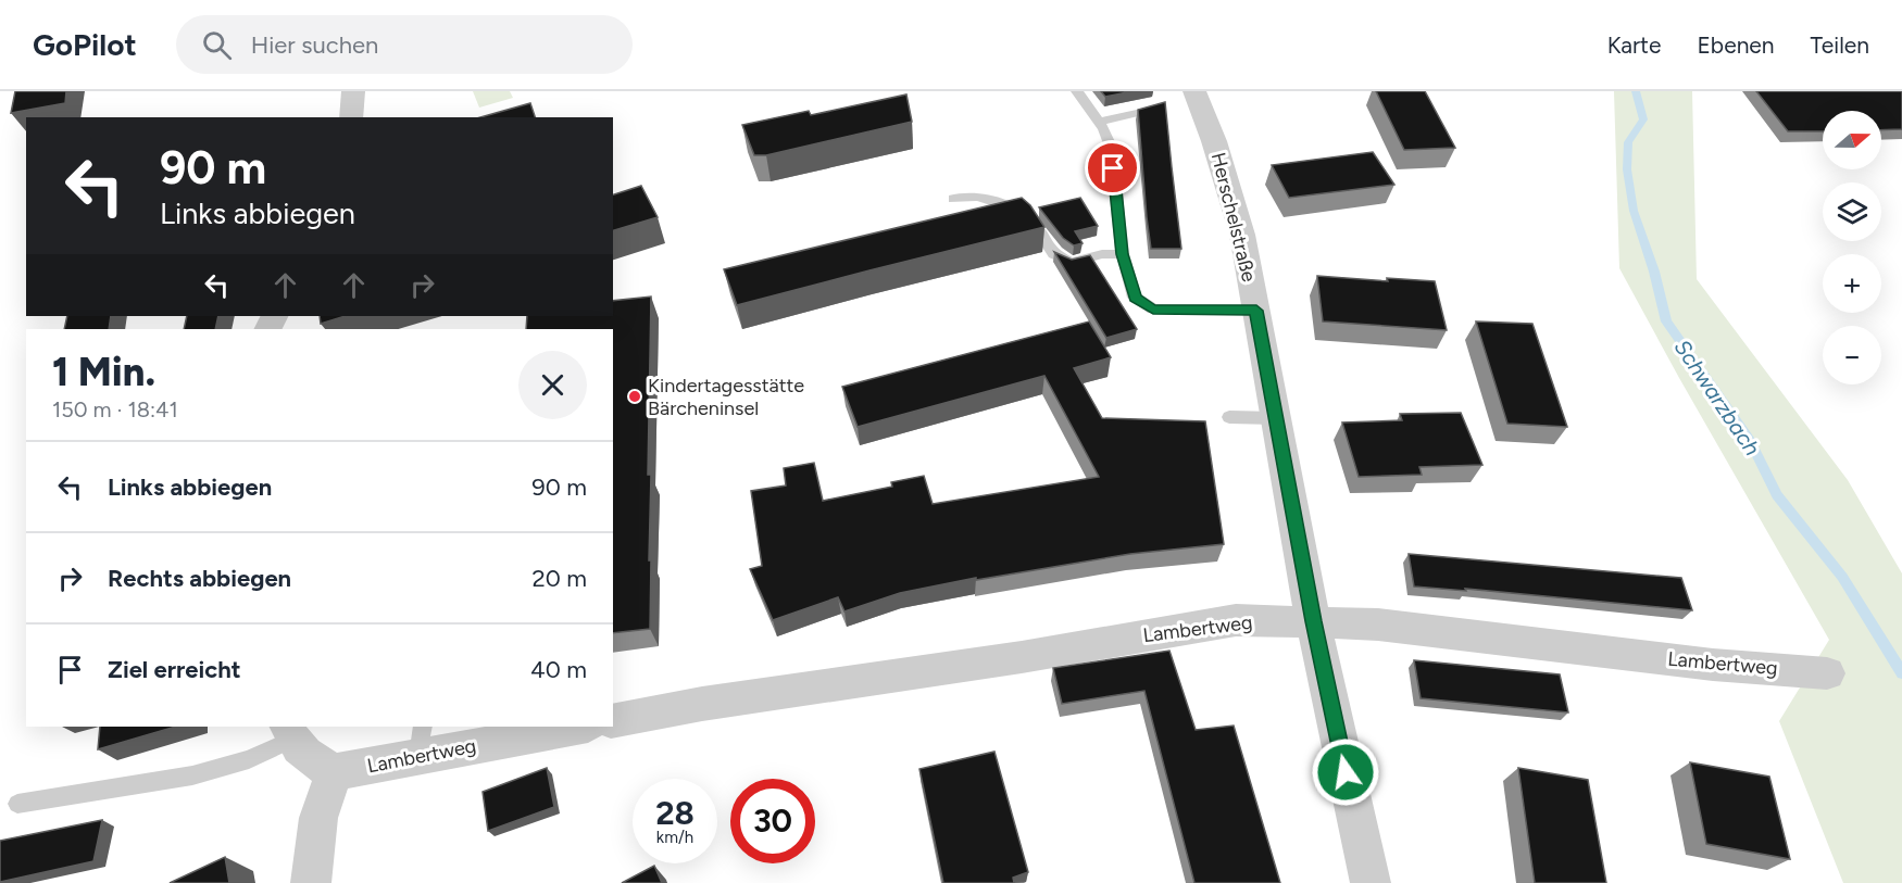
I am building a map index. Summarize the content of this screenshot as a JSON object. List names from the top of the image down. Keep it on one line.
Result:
{"streets":{"street":["Herschelstraße","Lambertweg"]},"crossings":[["Herschelstraße","Lambertweg"]],"water":["Schwarzbach"],"places":["Kindertagesstätte Bärcheninsel"],"north":"right","page":{"header":"GoPilot","search":"Hier suchen","nav":["Karte","Ebenen","Teilen"],"map_buttons":["+","−"],"turn":["90 m","Links abbiegen"],"heading":["1 Min.","150 m · 18:41"],"list":[{"name":"Links abbiegen","value":"90 m"},{"name":"Rechts abbiegen","value":"20 m"},{"name":"Ziel erreicht","value":"40 m"}],"speed":"28 km/h","limit":"30"}}
